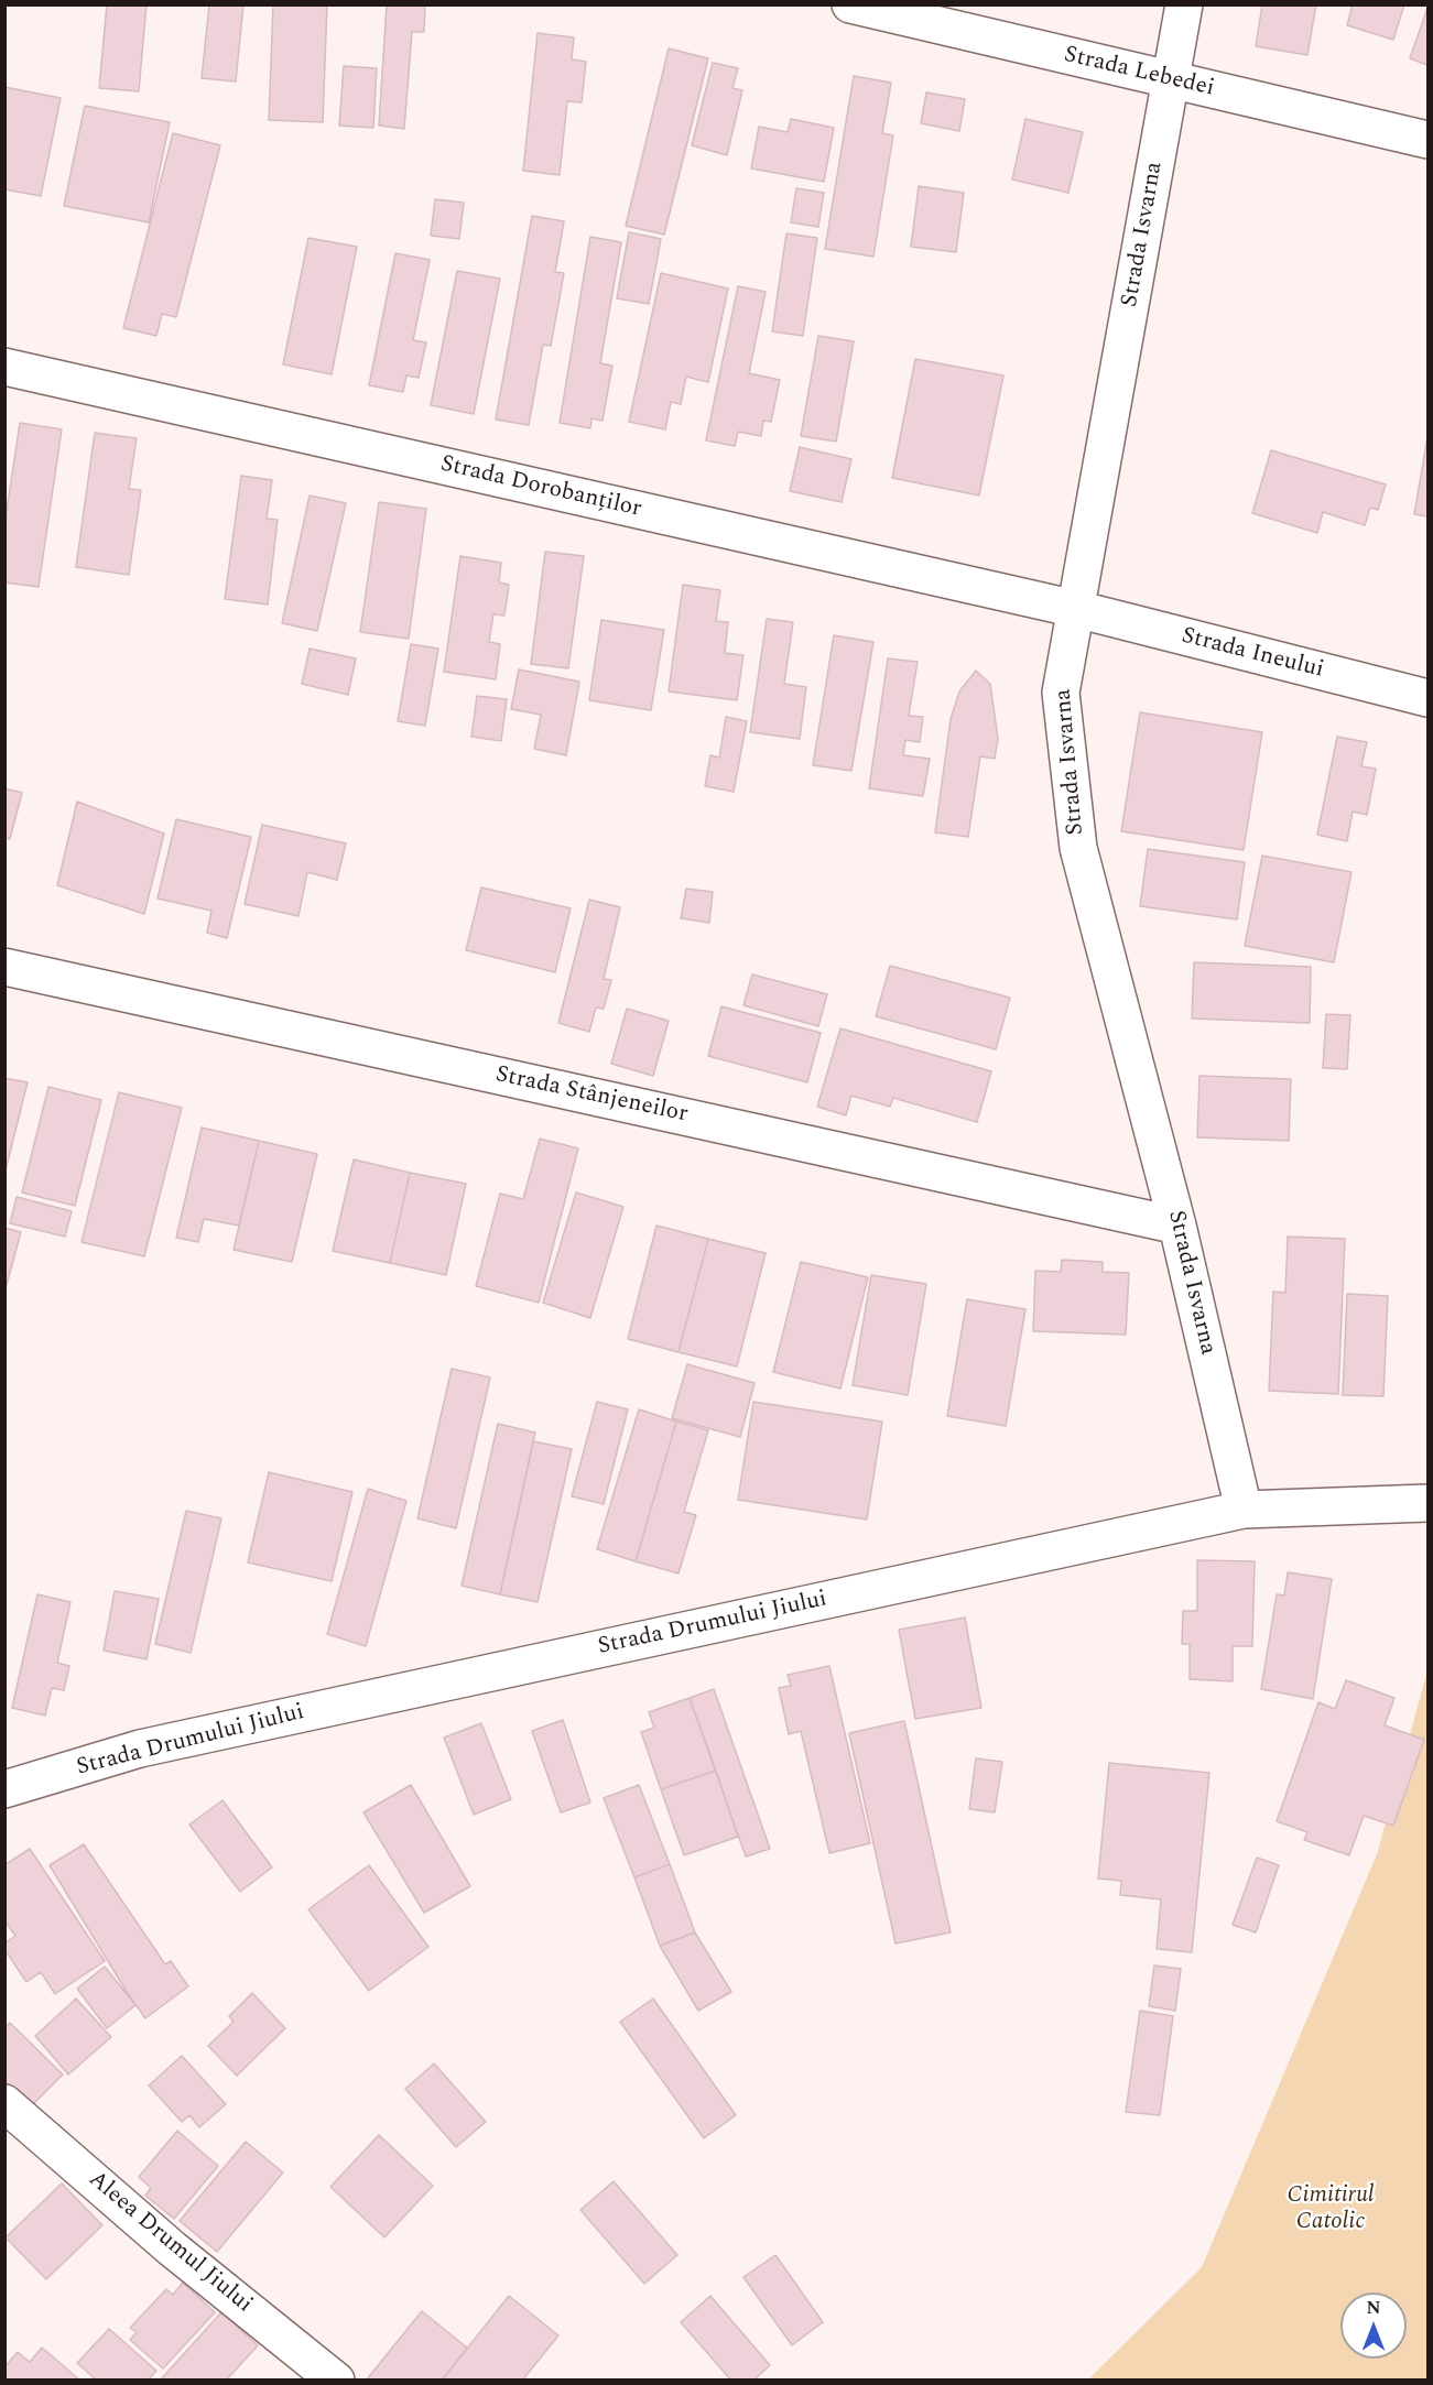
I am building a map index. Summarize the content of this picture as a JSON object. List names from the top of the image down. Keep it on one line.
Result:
{"streets":{"street":["Strada Lebedei","Strada Isvarna","Strada Dorobanților","Strada Ineului","Strada Stânjeneilor","Strada Drumului Jiului","Aleea Drumul Jiului"]},"crossings":[["Strada Lebedei","Strada Isvarna"],["Strada Isvarna","Strada Dorobanților"],["Strada Isvarna","Strada Ineului"],["Strada Isvarna","Strada Stânjeneilor"],["Strada Isvarna","Strada Drumului Jiului"],["Strada Dorobanților","Strada Ineului"]],"parks":["Cimitirul Catolic"],"north":"top"}
